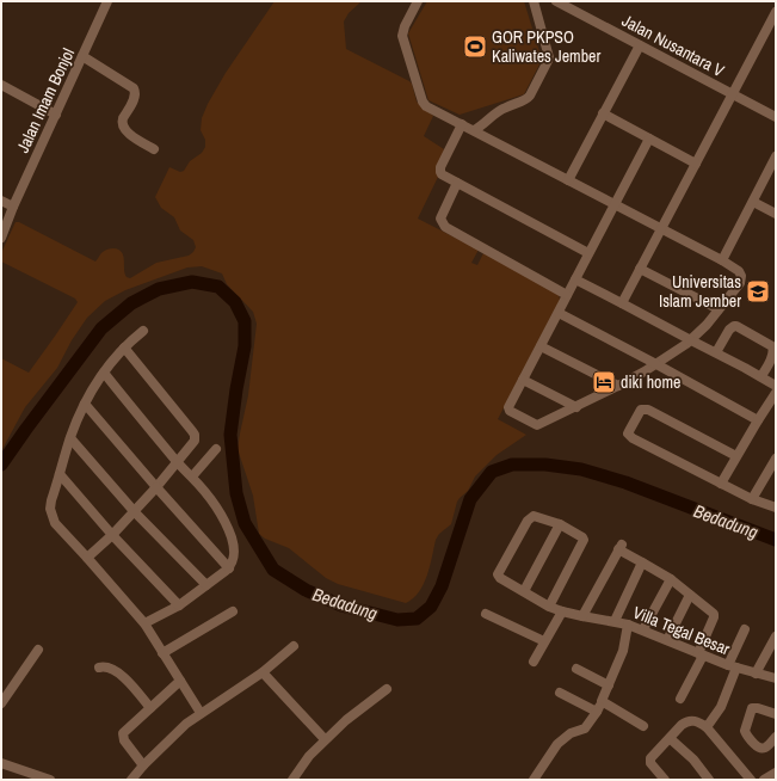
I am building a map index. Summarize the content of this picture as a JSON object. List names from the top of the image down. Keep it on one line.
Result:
{"streets":{"street":["Jalan Nusantara V","Jalan Imam Bonjol","Villa Tegal Besar"]},"water":["Bedadung"],"places":{"sports":["GOR PKPSO Kaliwates Jember"],"school or university":["Universitas Islam Jember"],"hotel":["diki home"]}}
